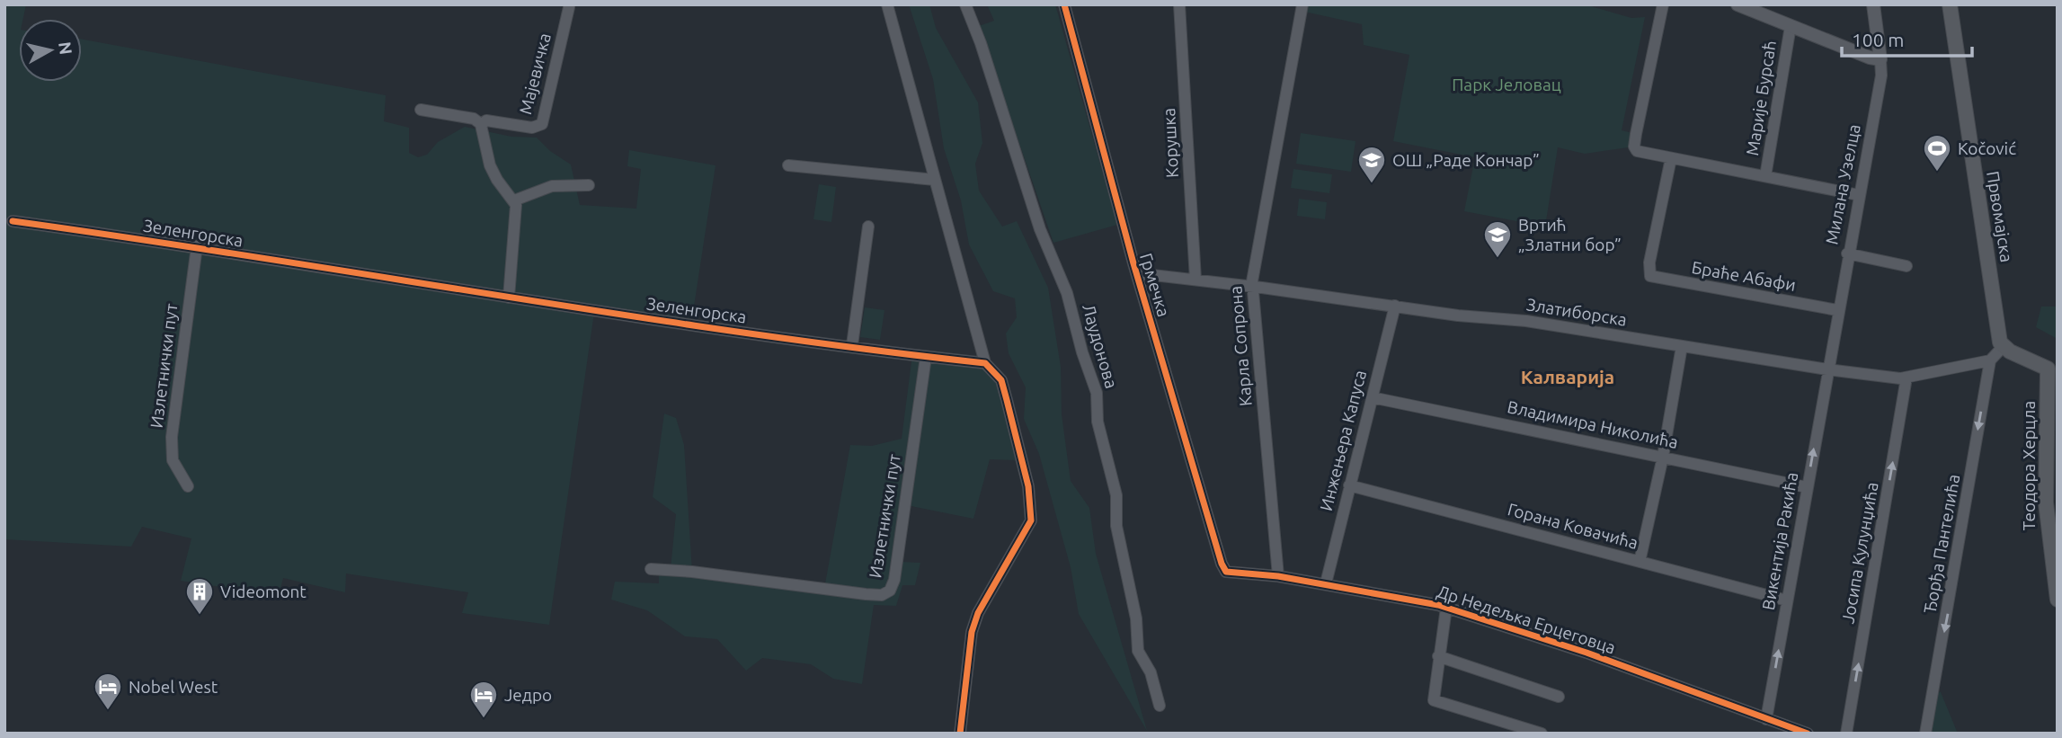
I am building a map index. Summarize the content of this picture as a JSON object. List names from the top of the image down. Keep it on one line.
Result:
{"streets":{"main road":["Првомајска","Теодора Херцла"],"street":["Мајевичка","Марије Бурсаћ","Корушка","Милана Узелца","Зеленгорска","Браће Абафи","Грмечка","Златиборска","Лаудонова","Карла Сопрона","Излетнички пут","Владимира Николића","Инжењера Капуса","Горана Ковачића","Викентија Ракића","Ђорђа Пантелића","Јосипа Кулунџића","Др Недељка Ерцеговца"]},"crossings":[["Марије Бурсаћ","Милана Узелца"],["Корушка","Златиборска"],["Милана Узелца","Браће Абафи"],["Милана Узелца","Златиборска"],["Милана Узелца","Викентија Ракића"],["Зеленгорска","Излетнички пут"],["Грмечка","Златиборска"],["Грмечка","Др Недељка Ерцеговца"],["Златиборска","Карла Сопрона"],["Златиборска","Инжењера Капуса"],["Златиборска","Викентија Ракића"],["Златиборска","Ђорђа Пантелића"],["Златиборска","Јосипа Кулунџића"],["Карла Сопрона","Др Недељка Ерцеговца"],["Владимира Николића","Инжењера Капуса"],["Владимира Николића","Викентија Ракића"],["Инжењера Капуса","Горана Ковачића"],["Инжењера Капуса","Др Недељка Ерцеговца"],["Горана Ковачића","Викентија Ракића"],["Викентија Ракића","Др Недељка Ерцеговца"]],"one_way":["Викентија Ракића","Ђорђа Пантелића","Јосипа Кулунџића"],"districts":["Калварија"],"parks":["Парк Јеловац"],"places":{"sports":["Kočović"],"school or university":["ОШ „Раде Кончар”","Вртић „Златни бор”"],"building":["Videomont"],"hotel":["Nobel West","Једро"]},"scale_bar":"100 m","north":"right"}
